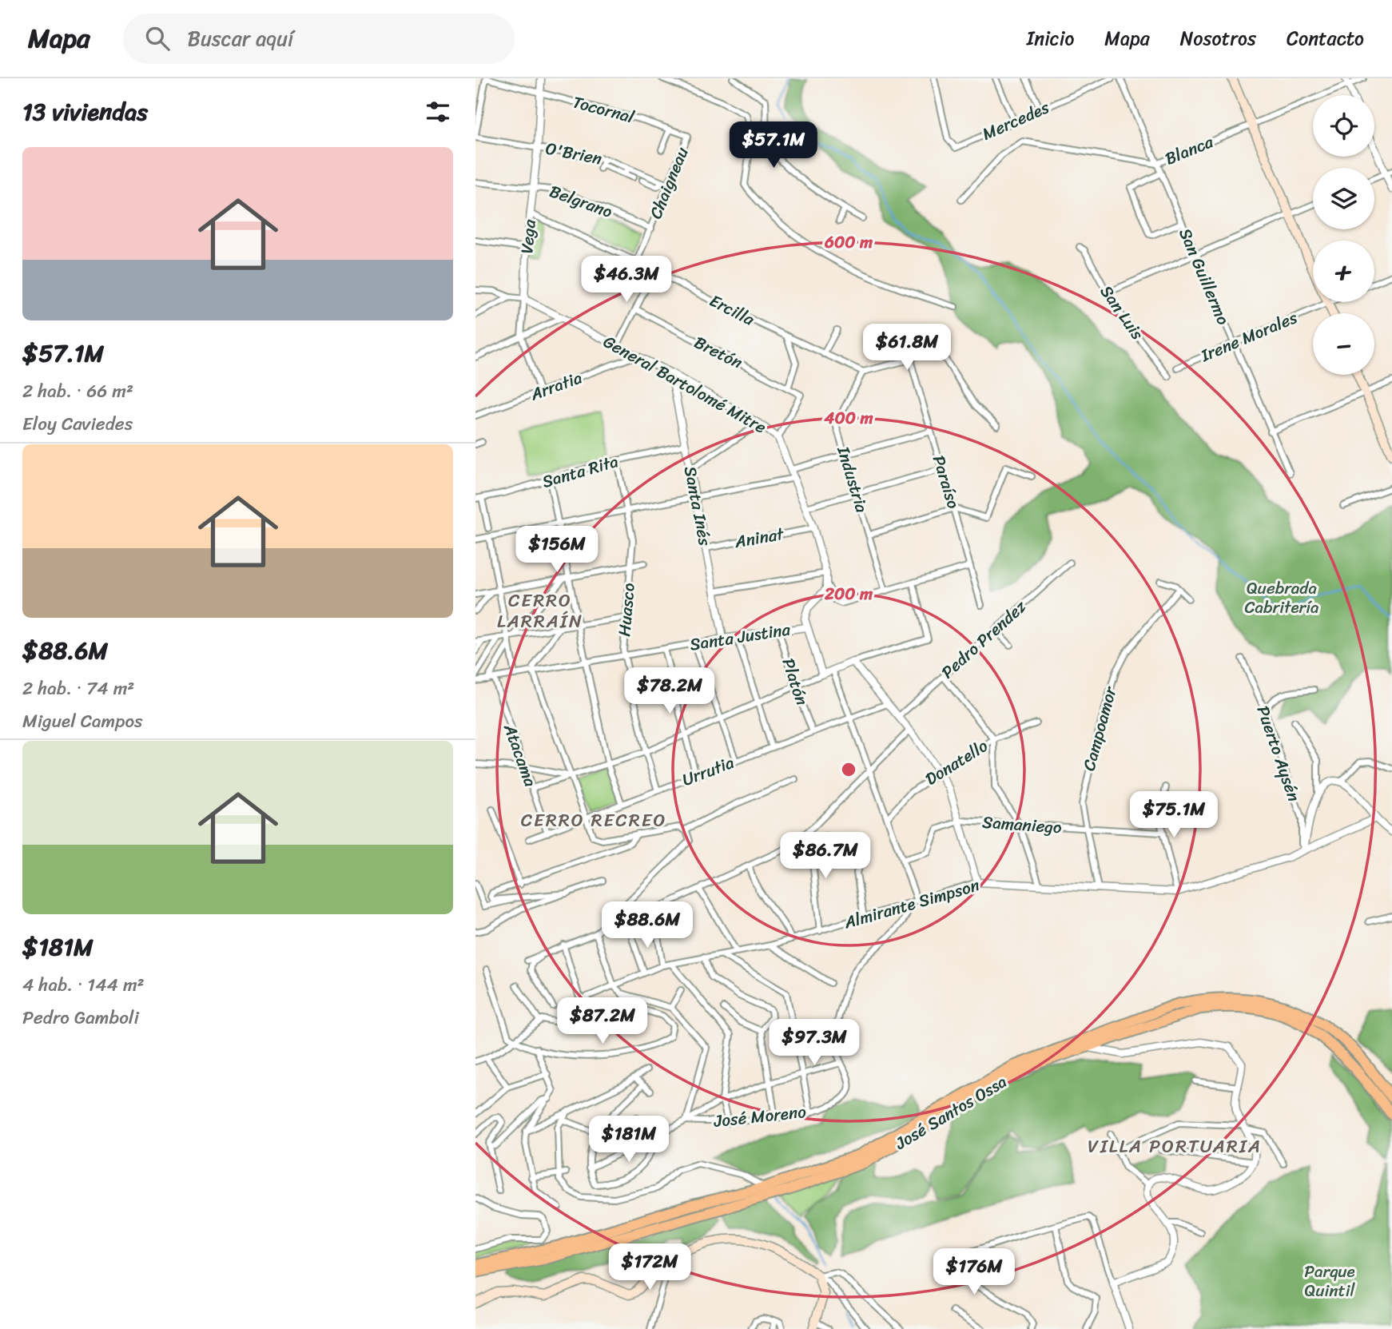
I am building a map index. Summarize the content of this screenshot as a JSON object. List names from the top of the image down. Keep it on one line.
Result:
{"streets":{"highway":["José Santos Ossa"],"street":["Tocornal","Mercedes","Blanca","O'Brien","Chaigneau","Belgrano","Vega","San Guillermo","Ercilla","San Luis","Irene Morales","Bretón","General Bartolomé Mitre","Arratia","Santa Rita","Industria","Paraíso","Santa Inés","Aninat","Huasco","Santa Justina","Pedro Prendez","Platón","Campoamor","Puerto Aysén","Atacama","Donatello","Urrutia","Samaniego","Almirante Simpson","José Moreno"]},"crossings":[["Tocornal","Chaigneau"],["Tocornal","Vega"],["Blanca","San Guillermo"],["O'Brien","Chaigneau"],["O'Brien","Vega"],["Chaigneau","Belgrano"],["Chaigneau","Ercilla"],["Belgrano","Vega"],["Vega","Ercilla"],["Vega","General Bartolomé Mitre"],["Vega","Arratia"],["San Guillermo","Irene Morales"],["Ercilla","Industria"],["Bretón","General Bartolomé Mitre"],["General Bartolomé Mitre","Arratia"],["General Bartolomé Mitre","Industria"],["General Bartolomé Mitre","Santa Inés"],["General Bartolomé Mitre","Aninat"],["Santa Rita","Santa Inés"],["Santa Rita","Huasco"],["Santa Inés","Aninat"],["Santa Inés","Santa Justina"],["Huasco","Santa Justina"],["Huasco","Urrutia"],["Santa Justina","Platón"],["Santa Justina","Atacama"],["Platón","Urrutia"],["Campoamor","Samaniego"],["Campoamor","Almirante Simpson"],["Puerto Aysén","Almirante Simpson"],["Atacama","Urrutia"],["Almirante Simpson","José Moreno"]],"districts":["CERRO LARRAÍN","CERRO RECREO","VILLA PORTUARIA"],"parks":["Quebrada Cabritería","Parque Quintil"],"page":{"header":"Mapa","search":"Buscar aquí","nav":["Inicio","Mapa","Nosotros","Contacto"],"heading":"13 viviendas","map_buttons":["+","−"],"price":["$57.1M","$46.3M","$61.8M","$156M","$78.2M","$75.1M","$86.7M","$88.6M","$87.2M","$97.3M","$181M","$172M","$176M"],"list":[{"name":"$57.1M","note":"2 hab. · 66 m² · Eloy Caviedes"},{"name":"$88.6M","note":"2 hab. · 74 m² · Miguel Campos"},{"name":"$181M","note":"4 hab. · 144 m² · Pedro Gamboli"}]},"rings":["600 m","400 m","200 m"]}
